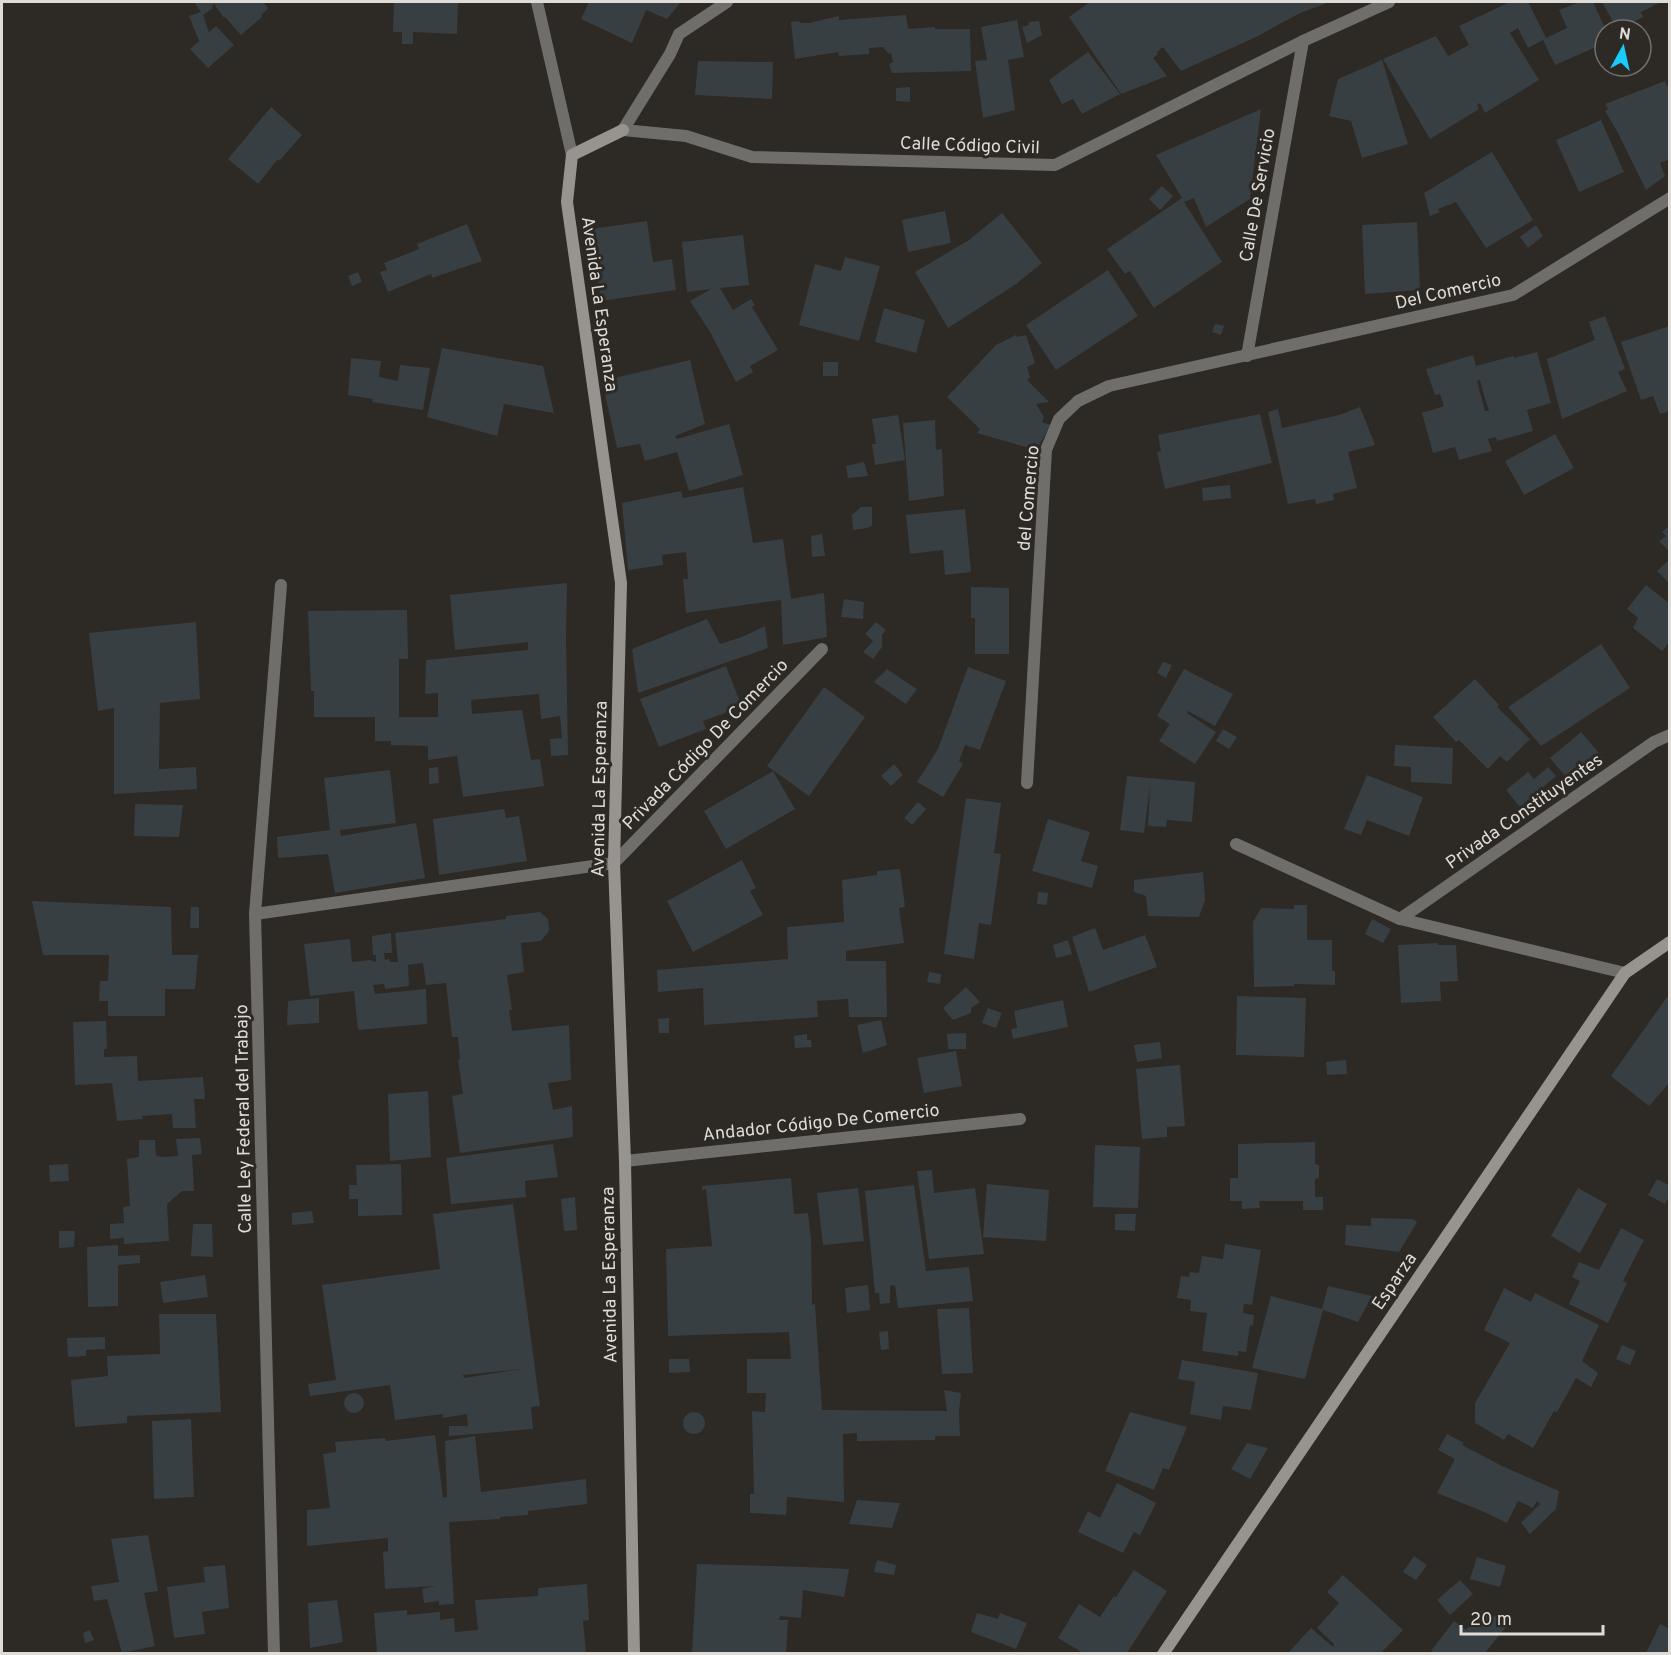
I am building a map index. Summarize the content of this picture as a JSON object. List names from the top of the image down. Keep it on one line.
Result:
{"streets":{"street":["Calle Código Civil","Calle De Servicio","Del Comercio","Avenida La Esperanza","del Comercio","Privada Código De Comercio","Privada Constituyentes","Calle Ley Federal del Trabajo","Andador Código De Comercio","Esparza"]},"crossings":[["Calle Código Civil","Calle De Servicio"],["Calle De Servicio","Del Comercio"],["Calle De Servicio","del Comercio"],["Del Comercio","del Comercio"],["Avenida La Esperanza","Privada Código De Comercio"],["Avenida La Esperanza","Andador Código De Comercio"]],"scale_bar":"20 m","north":"top"}
